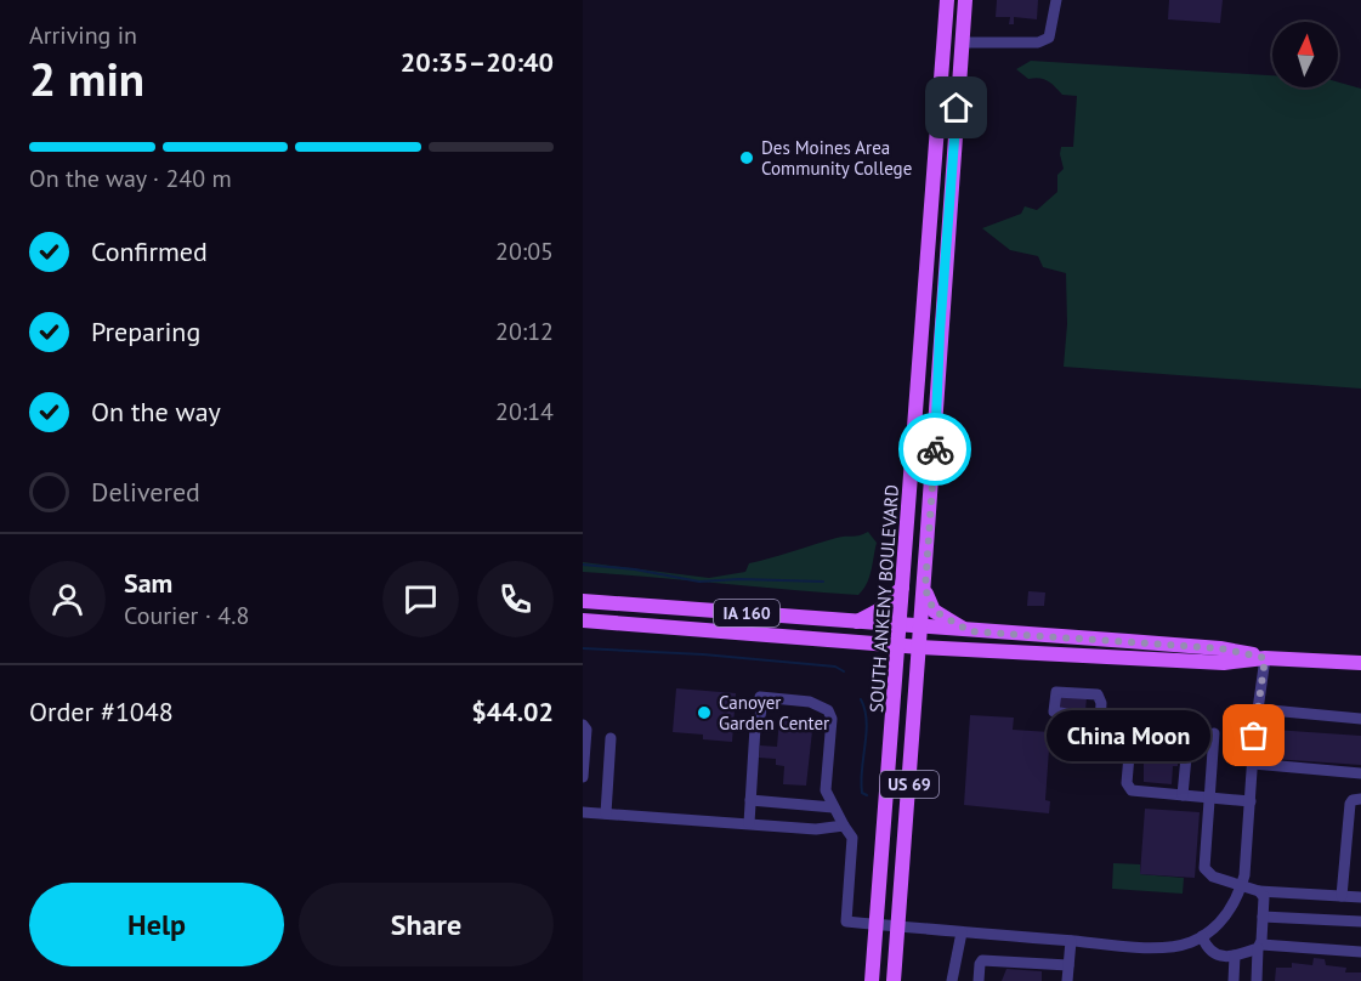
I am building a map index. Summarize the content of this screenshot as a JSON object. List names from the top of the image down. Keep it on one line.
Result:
{"streets":{"main road":["SOUTH ANKENY BOULEVARD","IA 160","US 69"]},"crossings":[["SOUTH ANKENY BOULEVARD","IA 160"]],"places":["Des Moines Area Community College","Canoyer Garden Center","China Moon"],"north":"top","page":{"heading":["2 min","Arriving in","20:35–20:40"],"panel":["Sam","Courier · 4.8","Order #1048","$44.02"],"bar":"On the way · 240 m","list":[["Confirmed","20:05"],["Preparing","20:12"],["On the way","20:14"],"Delivered"],"bubble":"China Moon","buttons":["Help","Share"]}}
